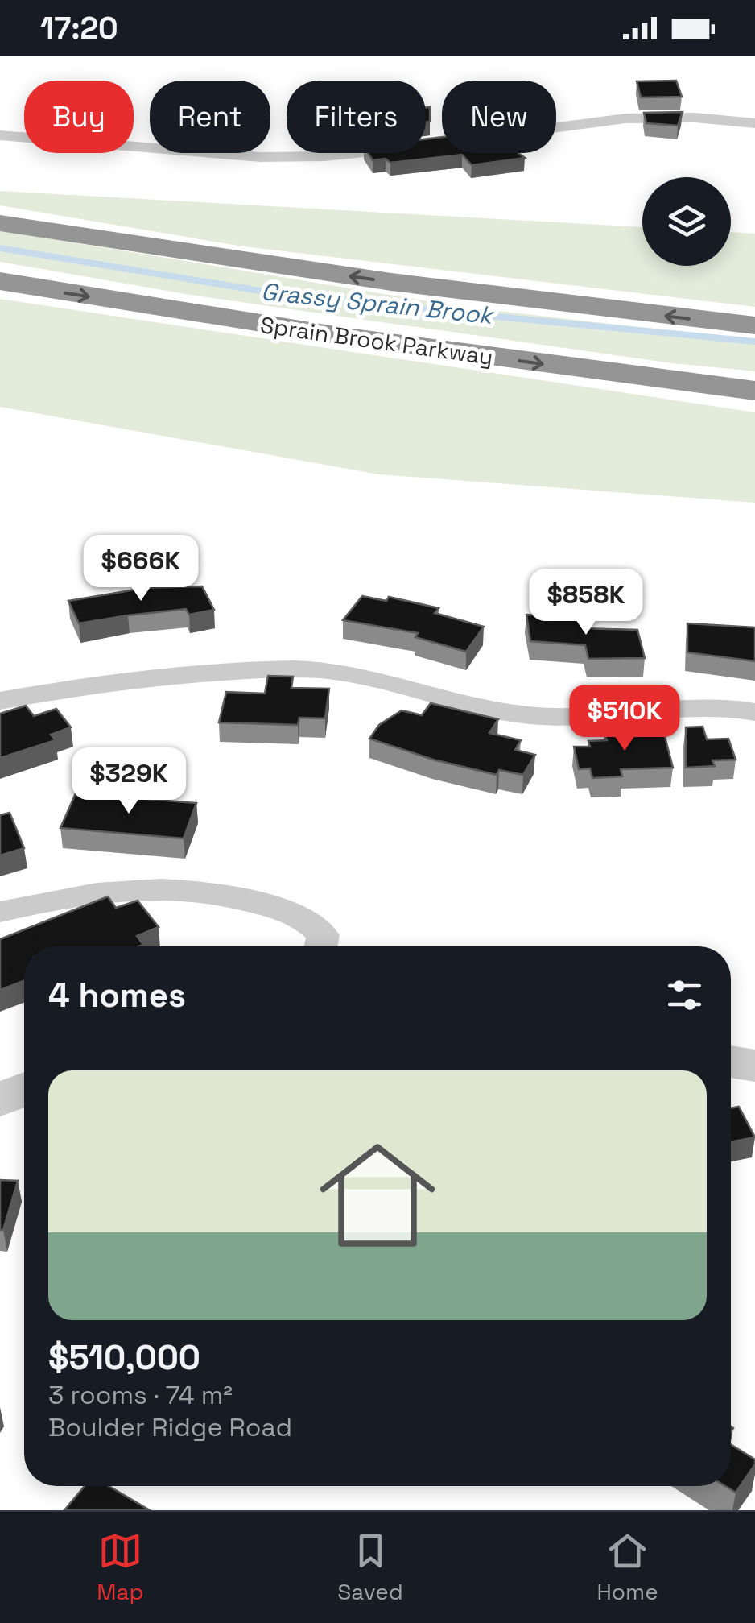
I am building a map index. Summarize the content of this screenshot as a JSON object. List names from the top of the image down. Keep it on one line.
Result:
{"streets":{"highway":["Sprain Brook Parkway"]},"water":["Grassy Sprain Brook"],"page":{"status":"17:20","chip":["Buy","Rent","Filters","New"],"price":["$666K","$858K","$510K","$329K"],"heading":"4 homes","list":[{"name":"$510,000","note":"3 rooms · 74 m² · Boulder Ridge Road"}],"tabs":["Map","Saved","Home"]}}
